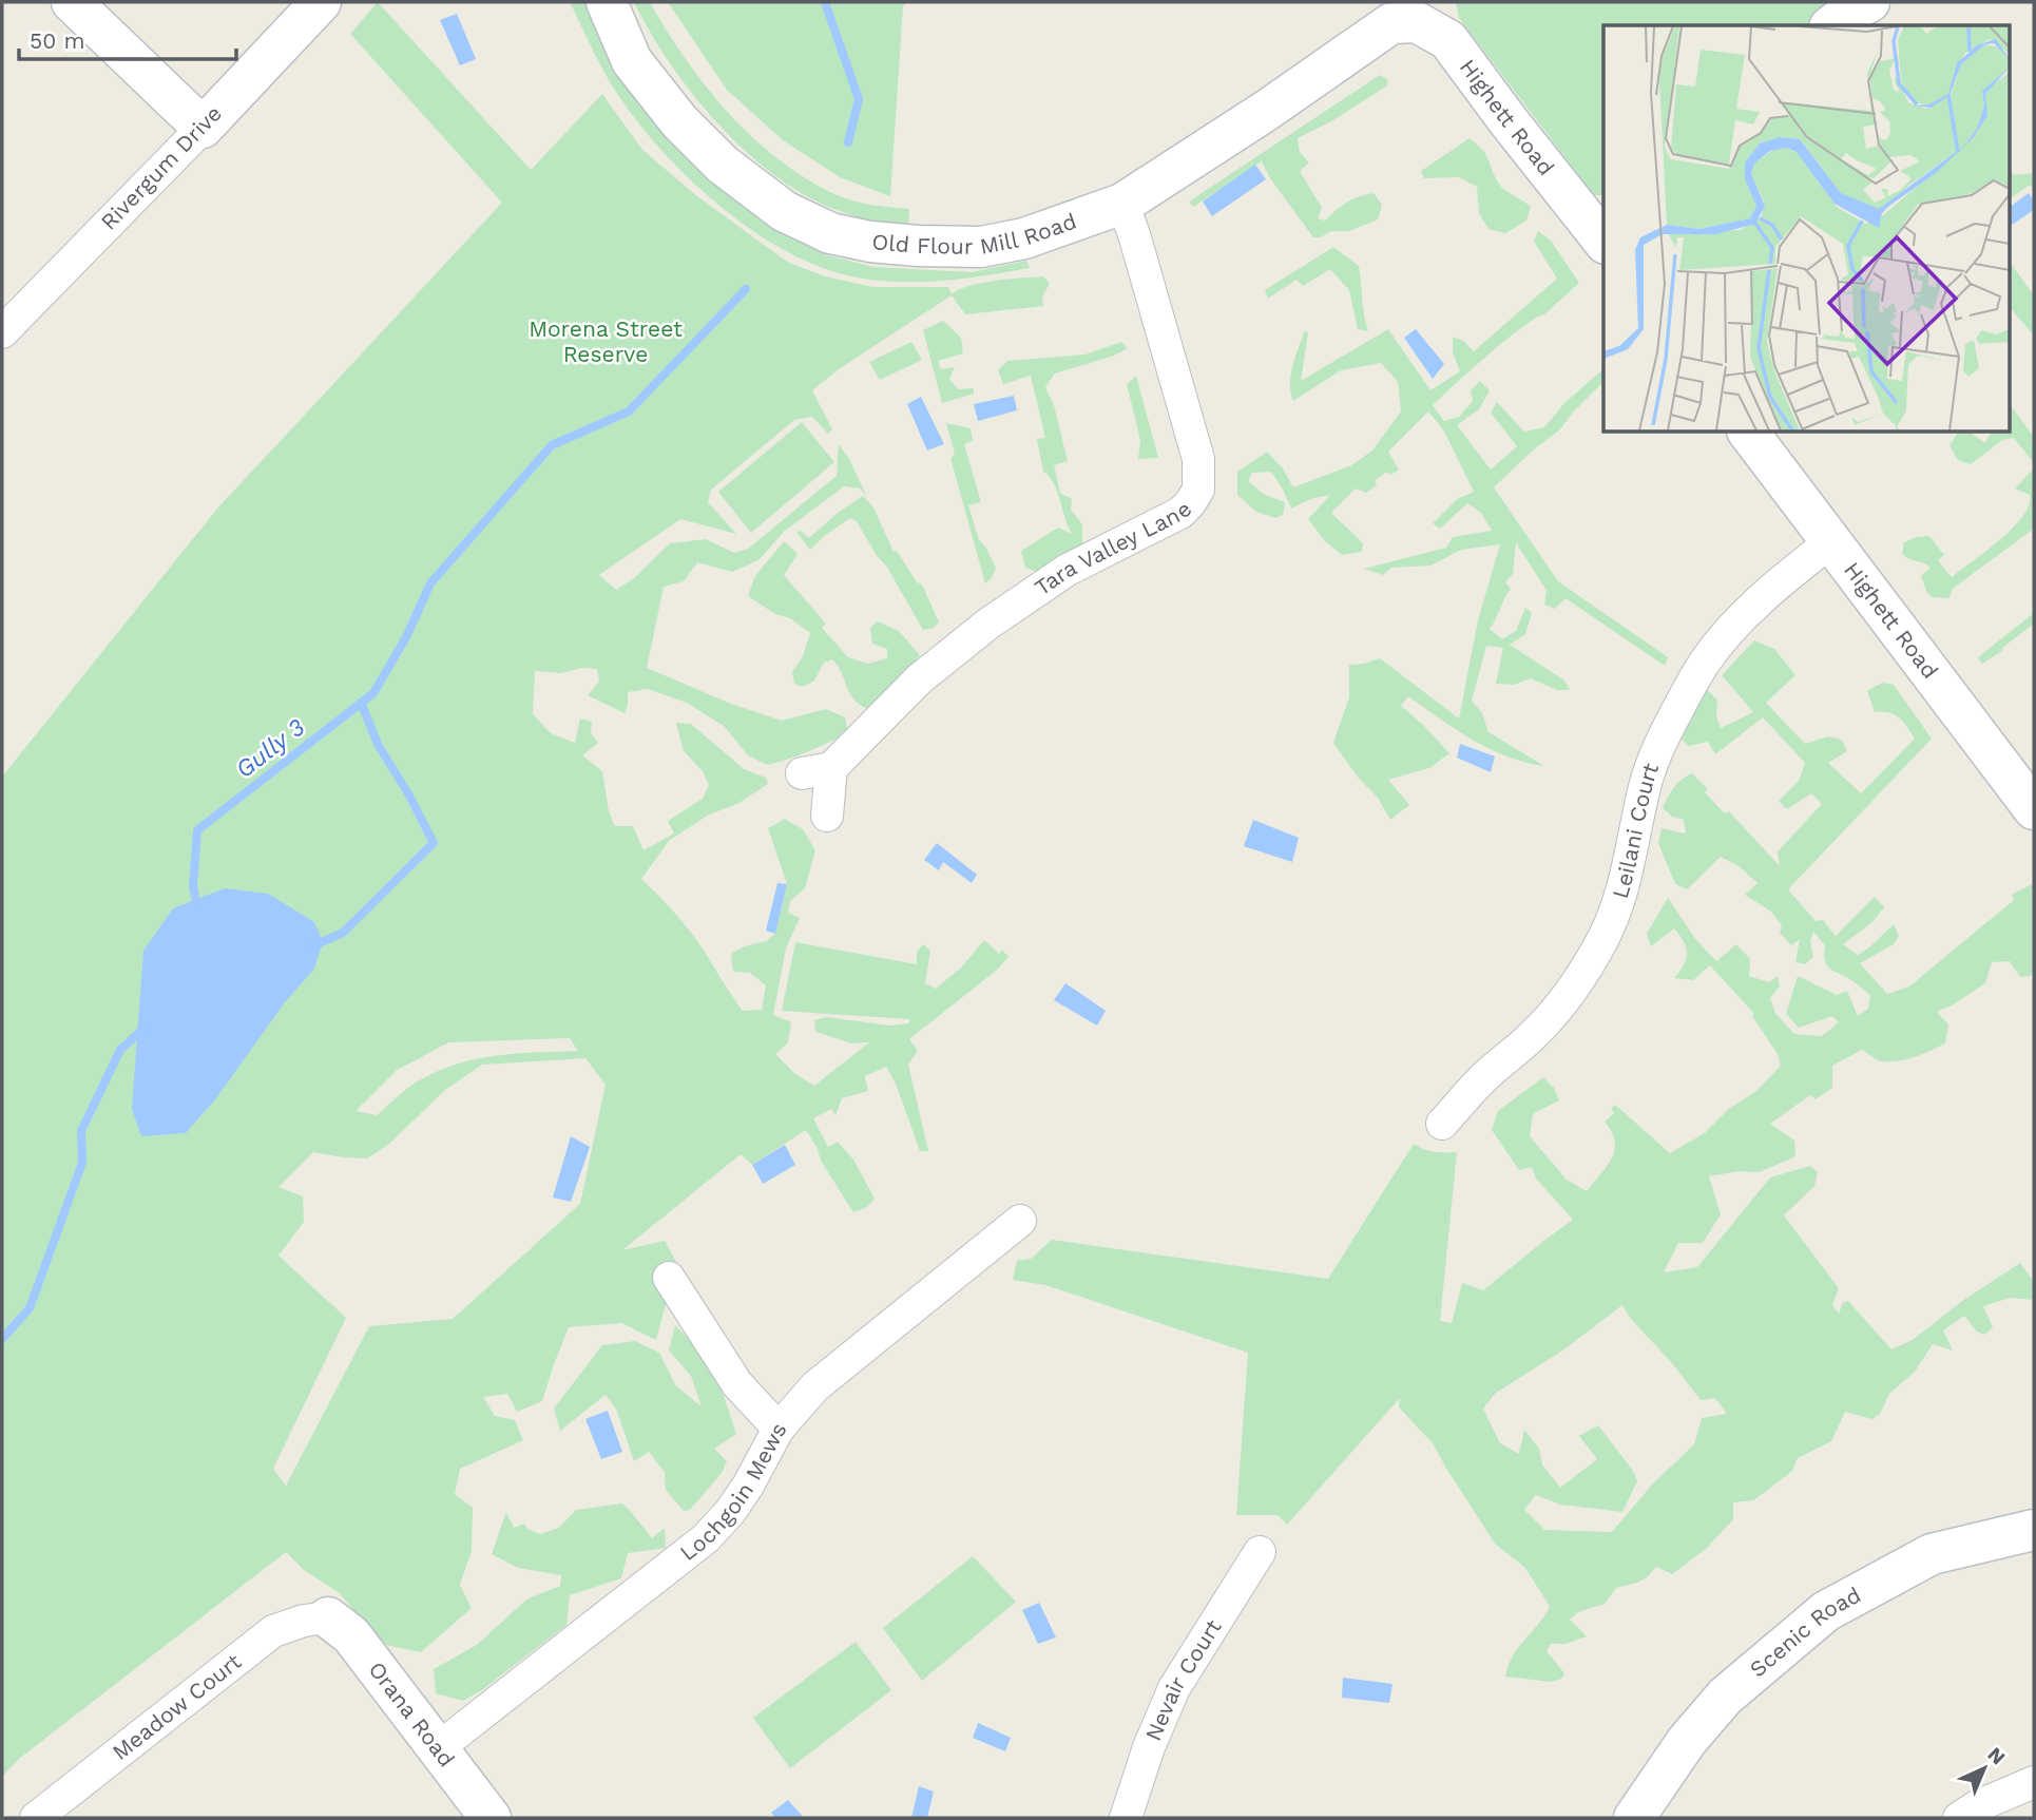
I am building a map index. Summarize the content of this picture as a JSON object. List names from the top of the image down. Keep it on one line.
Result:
{"streets":{"street":["Highett Road","Rivergum Drive","Old Flour Mill Road","Tara Valley Lane","Leilani Court","Lochgoin Mews","Scenic Road","Nevair Court","Meadow Court","Orana Road"]},"crossings":[["Highett Road","Old Flour Mill Road"],["Highett Road","Leilani Court"],["Old Flour Mill Road","Tara Valley Lane"],["Lochgoin Mews","Orana Road"],["Meadow Court","Orana Road"]],"water":["Gully 3"],"parks":["Morena Street Reserve"],"scale_bar":"50 m","north":"top right"}
